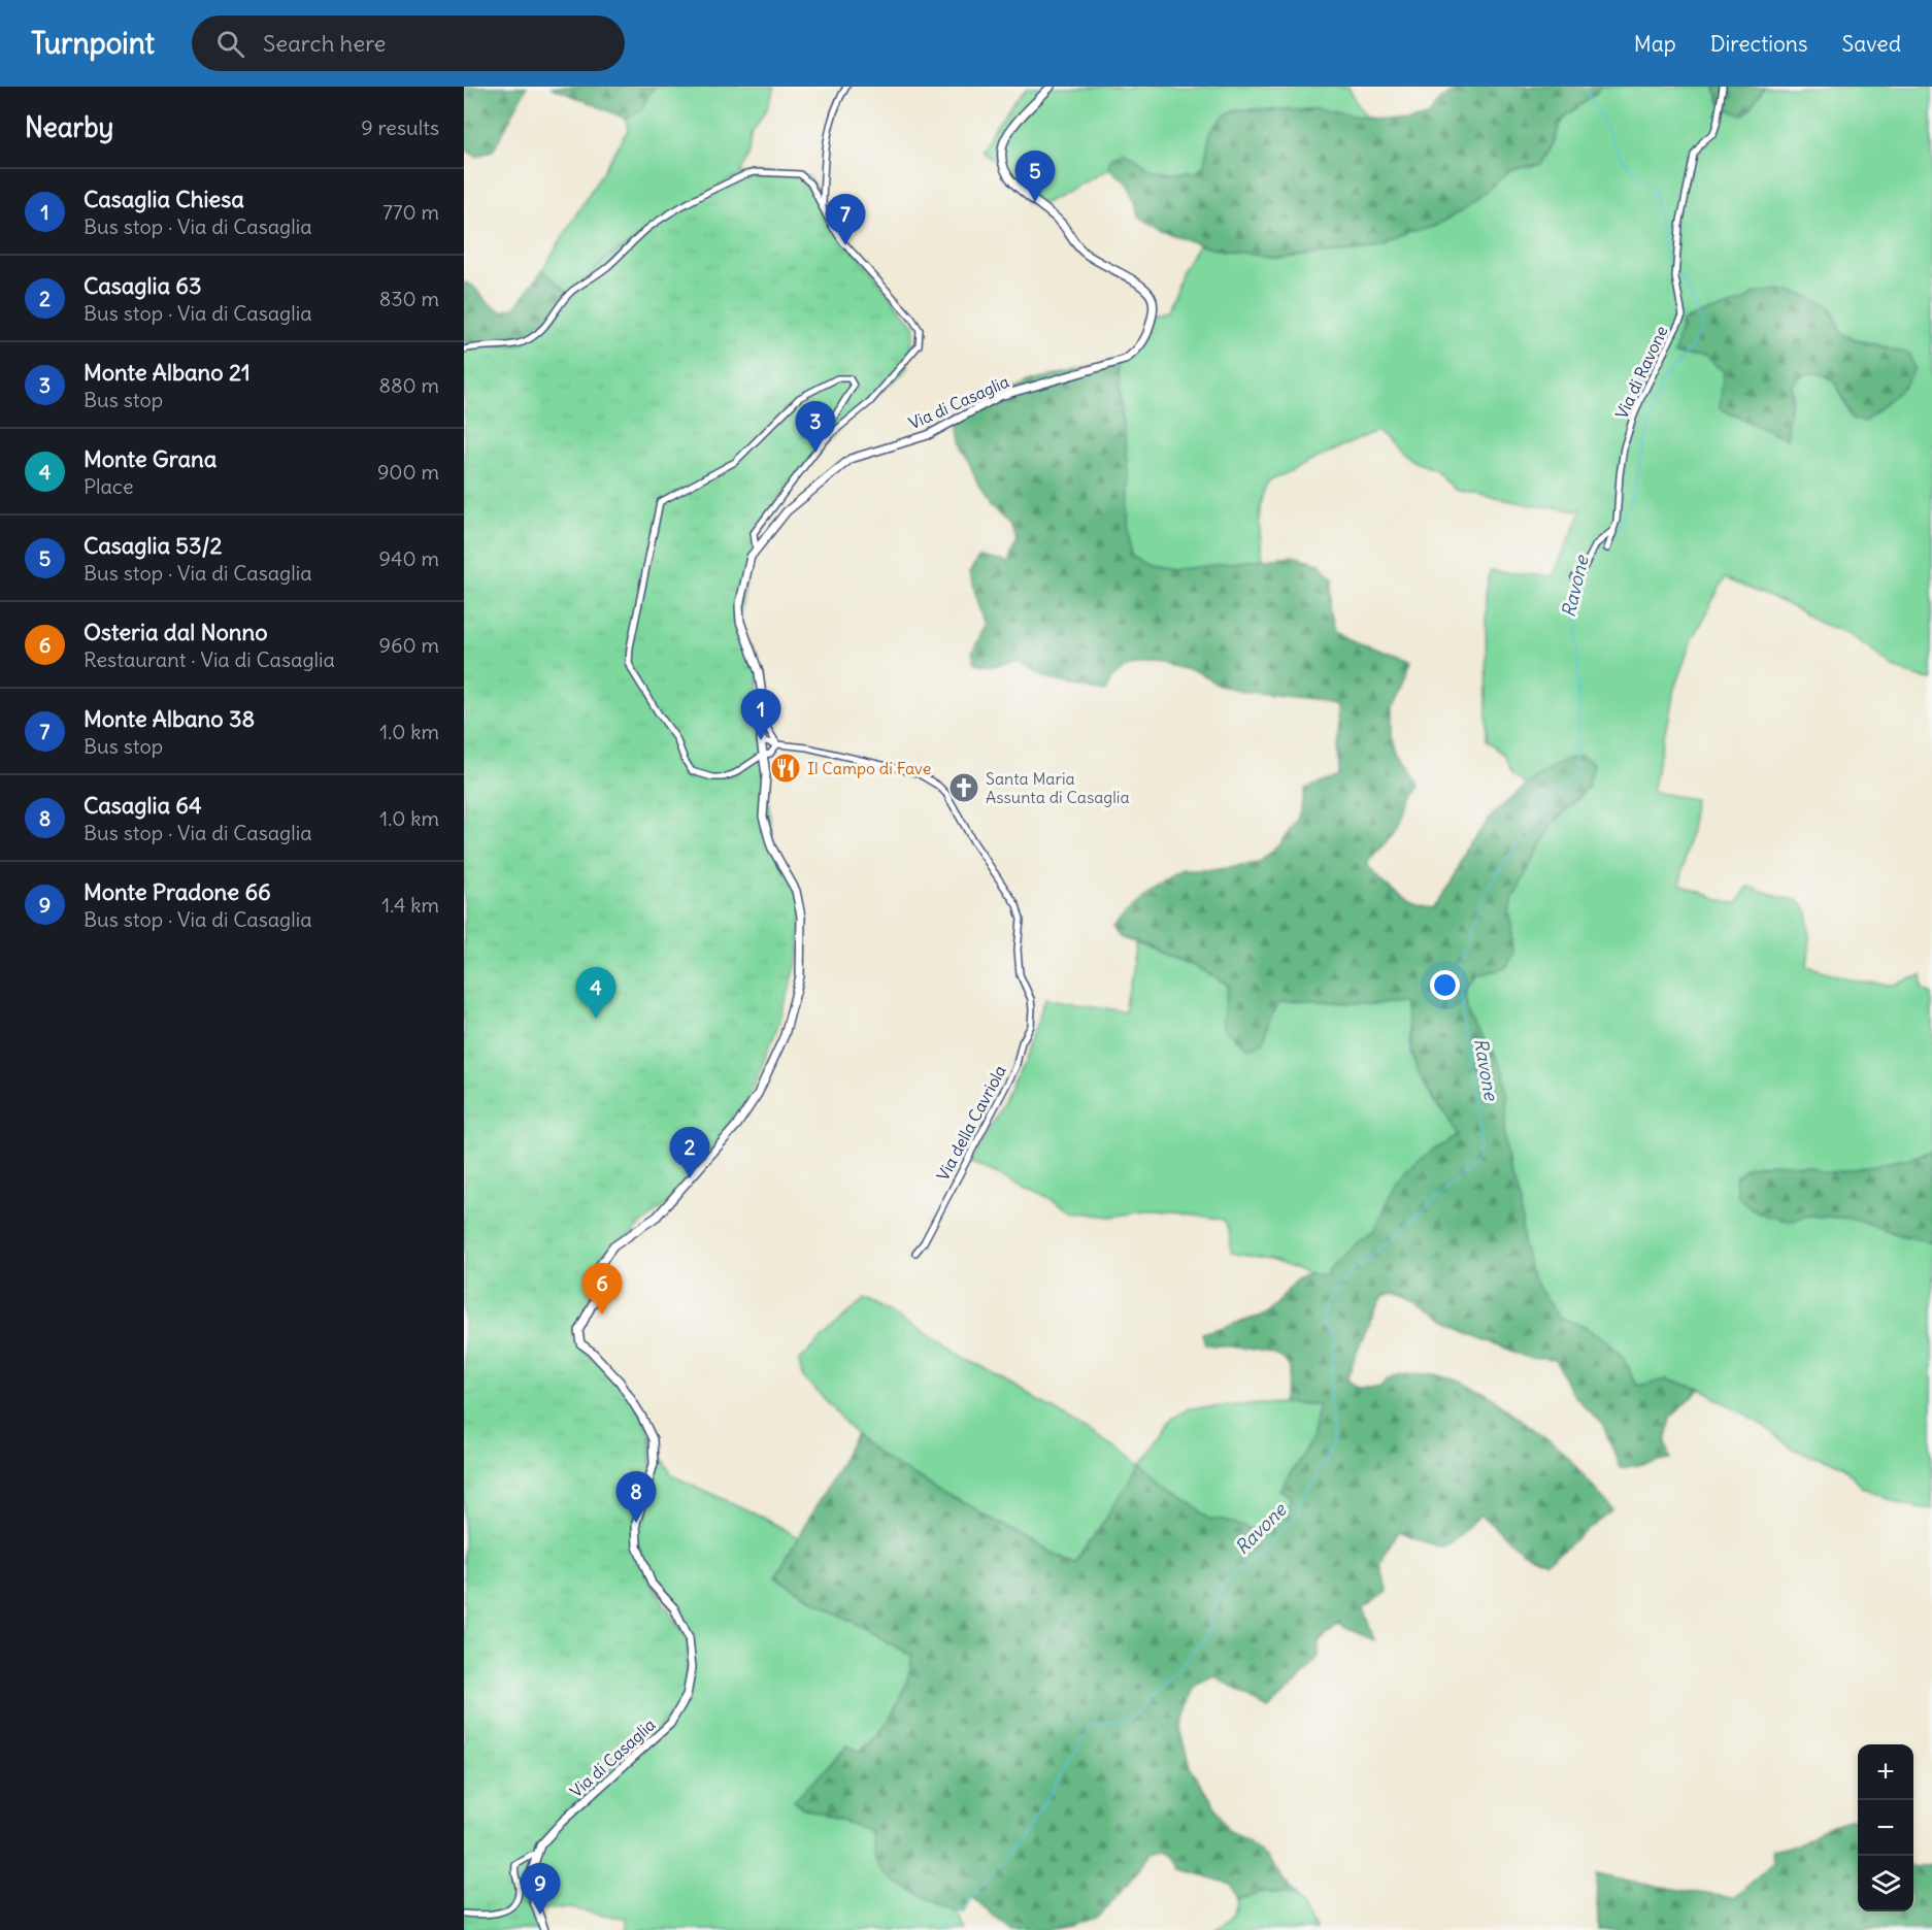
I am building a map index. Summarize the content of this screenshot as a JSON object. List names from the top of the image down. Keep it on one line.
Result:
{"streets":{"street":["Via di Ravone","Via di Casaglia","Via della Cavriola"]},"crossings":[["Via di Casaglia","Via della Cavriola"]],"water":["Ravone"],"places":{"restaurant":["Il Campo di Fave"],"church":["Santa Maria Assunta di Casaglia"]},"page":{"header":"Turnpoint","search":"Search here","nav":["Map","Directions","Saved"],"heading":["Nearby","9 results"],"pins":["5","7","3","1","4","2","6","8","9"],"list":[{"mark":"1","name":"Casaglia Chiesa","note":"Bus stop · Via di Casaglia","value":"770 m"},{"mark":"2","name":"Casaglia 63","note":"Bus stop · Via di Casaglia","value":"830 m"},{"mark":"3","name":"Monte Albano 21","note":"Bus stop","value":"880 m"},{"mark":"4","name":"Monte Grana","note":"Place","value":"900 m"},{"mark":"5","name":"Casaglia 53/2","note":"Bus stop · Via di Casaglia","value":"940 m"},{"mark":"6","name":"Osteria dal Nonno","note":"Restaurant · Via di Casaglia","value":"960 m"},{"mark":"7","name":"Monte Albano 38","note":"Bus stop","value":"1.0 km"},{"mark":"8","name":"Casaglia 64","note":"Bus stop · Via di Casaglia","value":"1.0 km"},{"mark":"9","name":"Monte Pradone 66","note":"Bus stop · Via di Casaglia","value":"1.4 km"}],"map_buttons":["+","−"]}}
